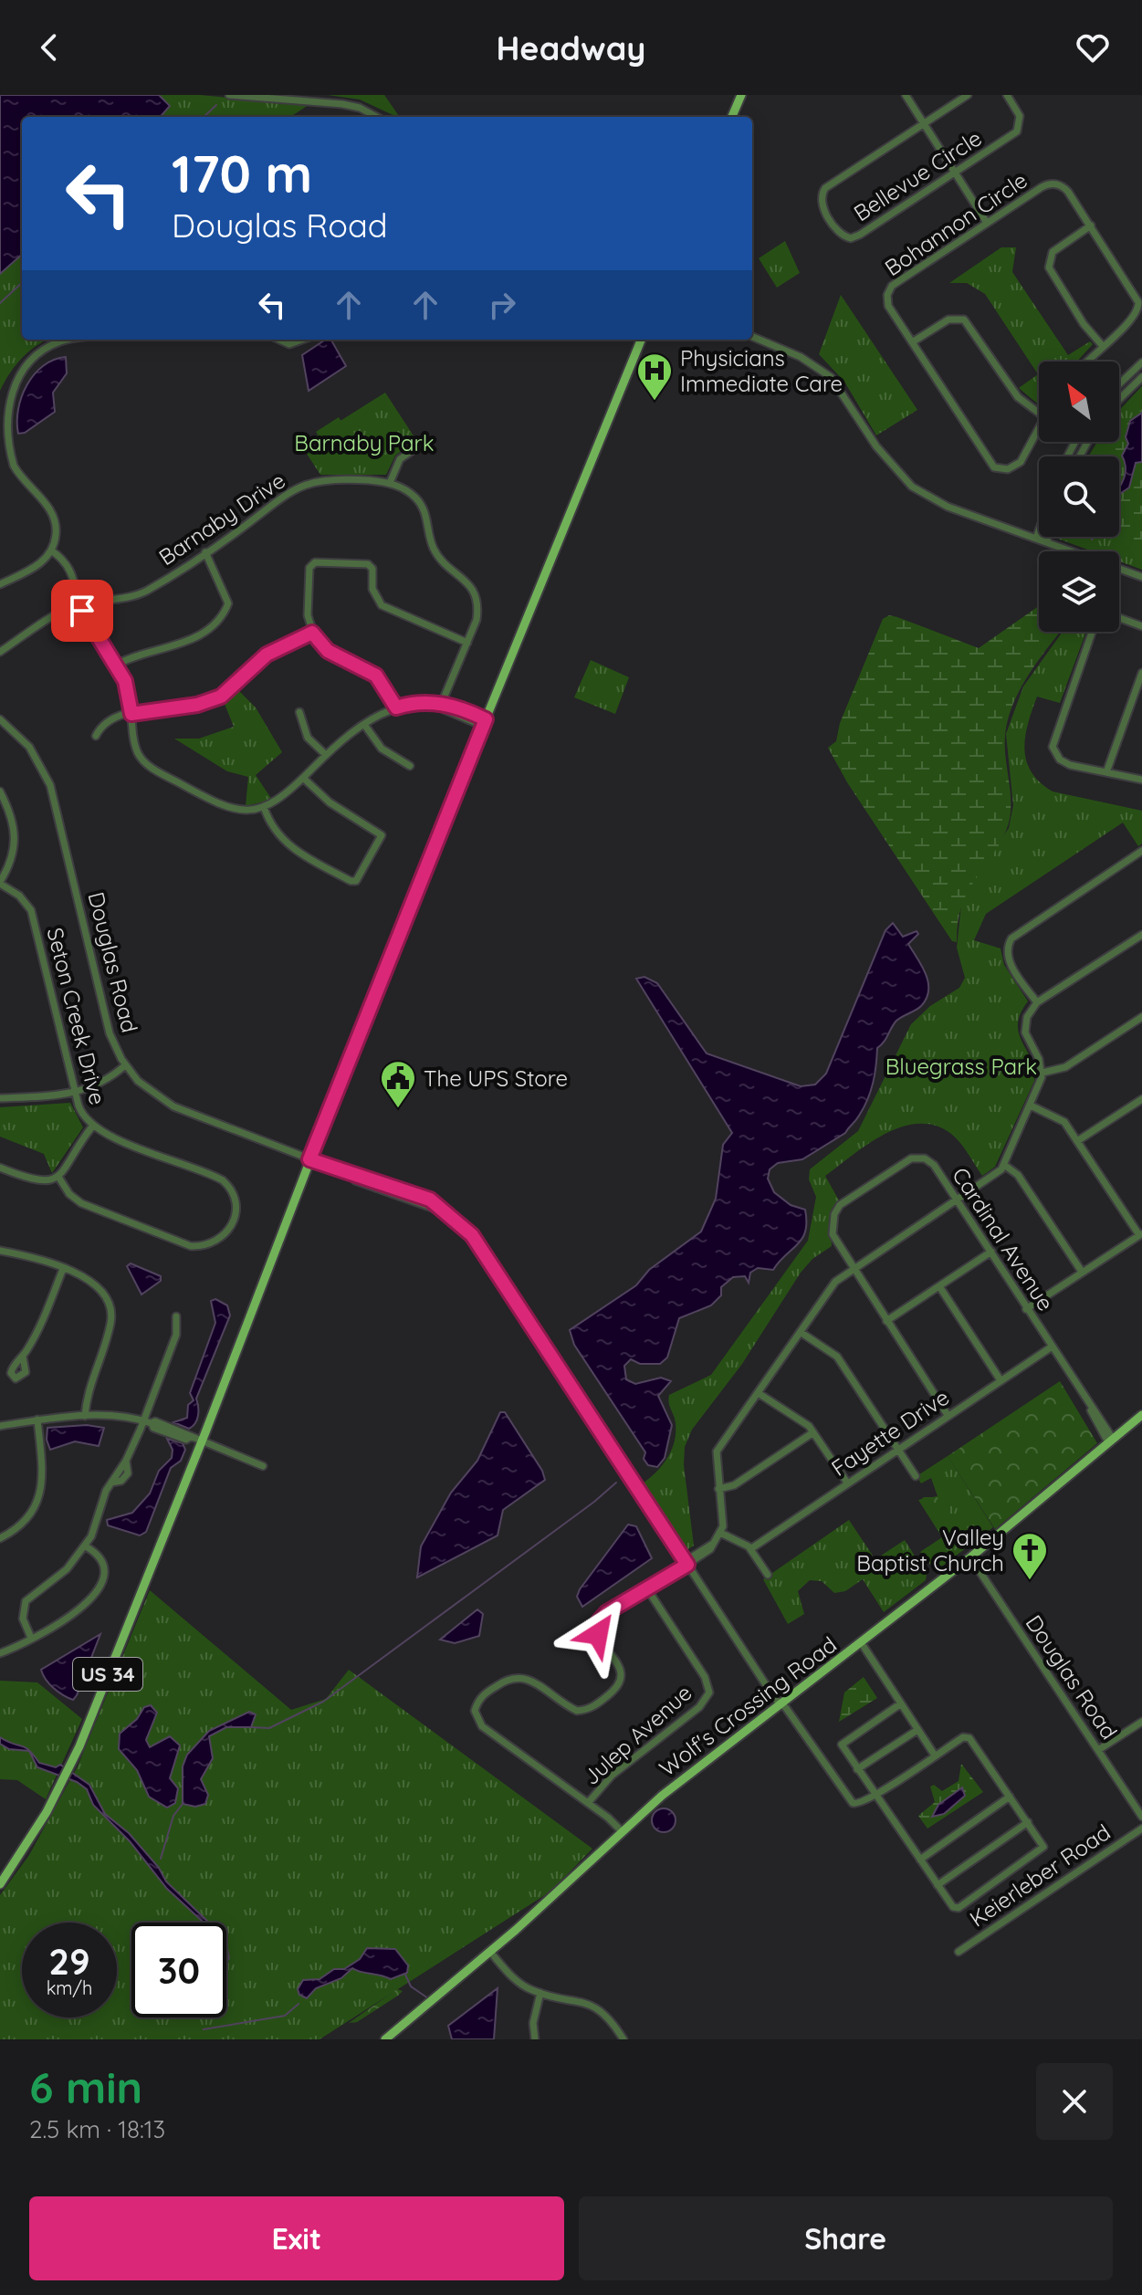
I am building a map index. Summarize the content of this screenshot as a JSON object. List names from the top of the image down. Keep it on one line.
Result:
{"streets":{"main road":["US 34","Wolf's Crossing Road"],"street":["Bellevue Circle","Bohannon Circle","Barnaby Drive","Douglas Road","Seton Creek Drive","Cardinal Avenue","Fayette Drive","Julep Avenue","Keierleber Road"]},"crossings":[["Douglas Road","US 34"],["Douglas Road","Wolf's Crossing Road"],["Cardinal Avenue","Fayette Drive"],["Cardinal Avenue","Wolf's Crossing Road"]],"parks":["Barnaby Park","Bluegrass Park"],"places":{"hospital":["Physicians Immediate Care"],"public building":["The UPS Store"],"church":["Valley Baptist Church"]},"north":"top left","page":{"header":"Headway","turn":["170 m","Douglas Road"],"speed":"29 km/h","limit":"30","heading":["6 min","2.5 km · 18:13"],"buttons":["Exit","Share"]}}
